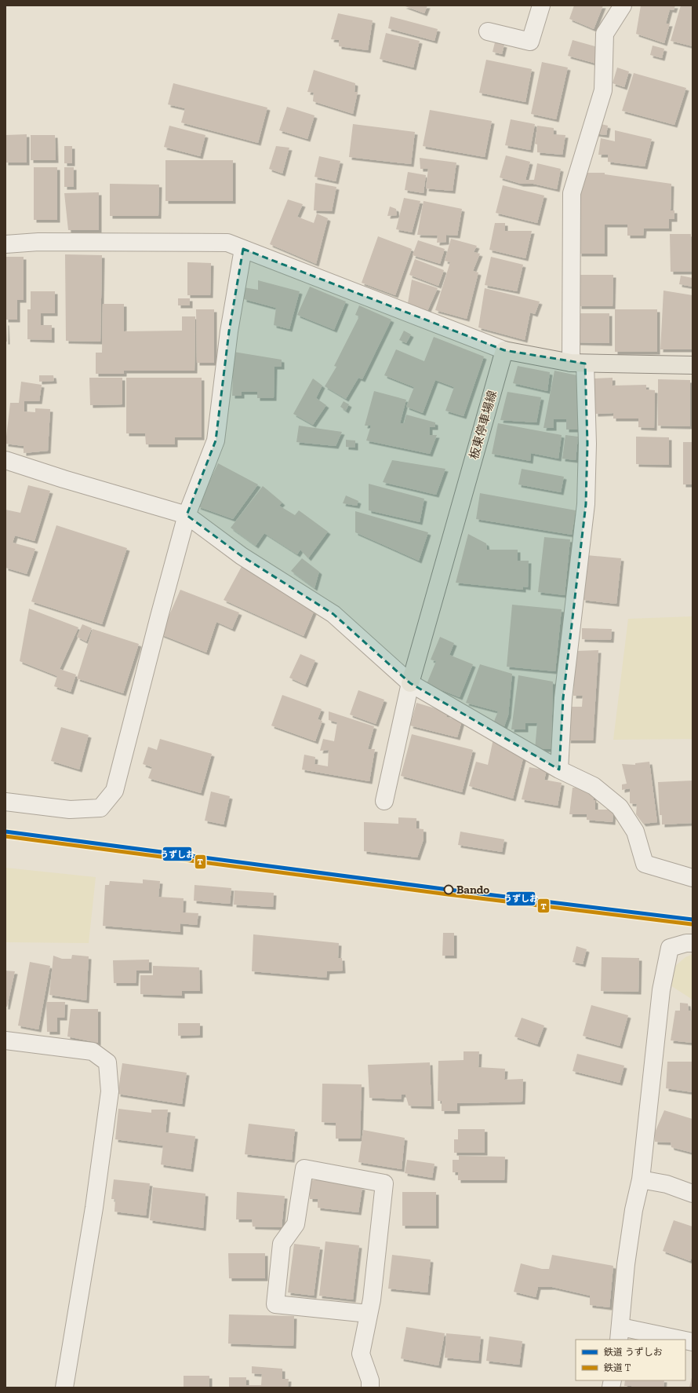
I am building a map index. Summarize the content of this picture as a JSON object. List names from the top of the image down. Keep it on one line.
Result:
{"streets":{"main road":["板東停車場線"]},"places":["Bando"],"lines":["rail line うずしお","rail line T"],"legend":["鉄道 うずしお","鉄道 T"]}
